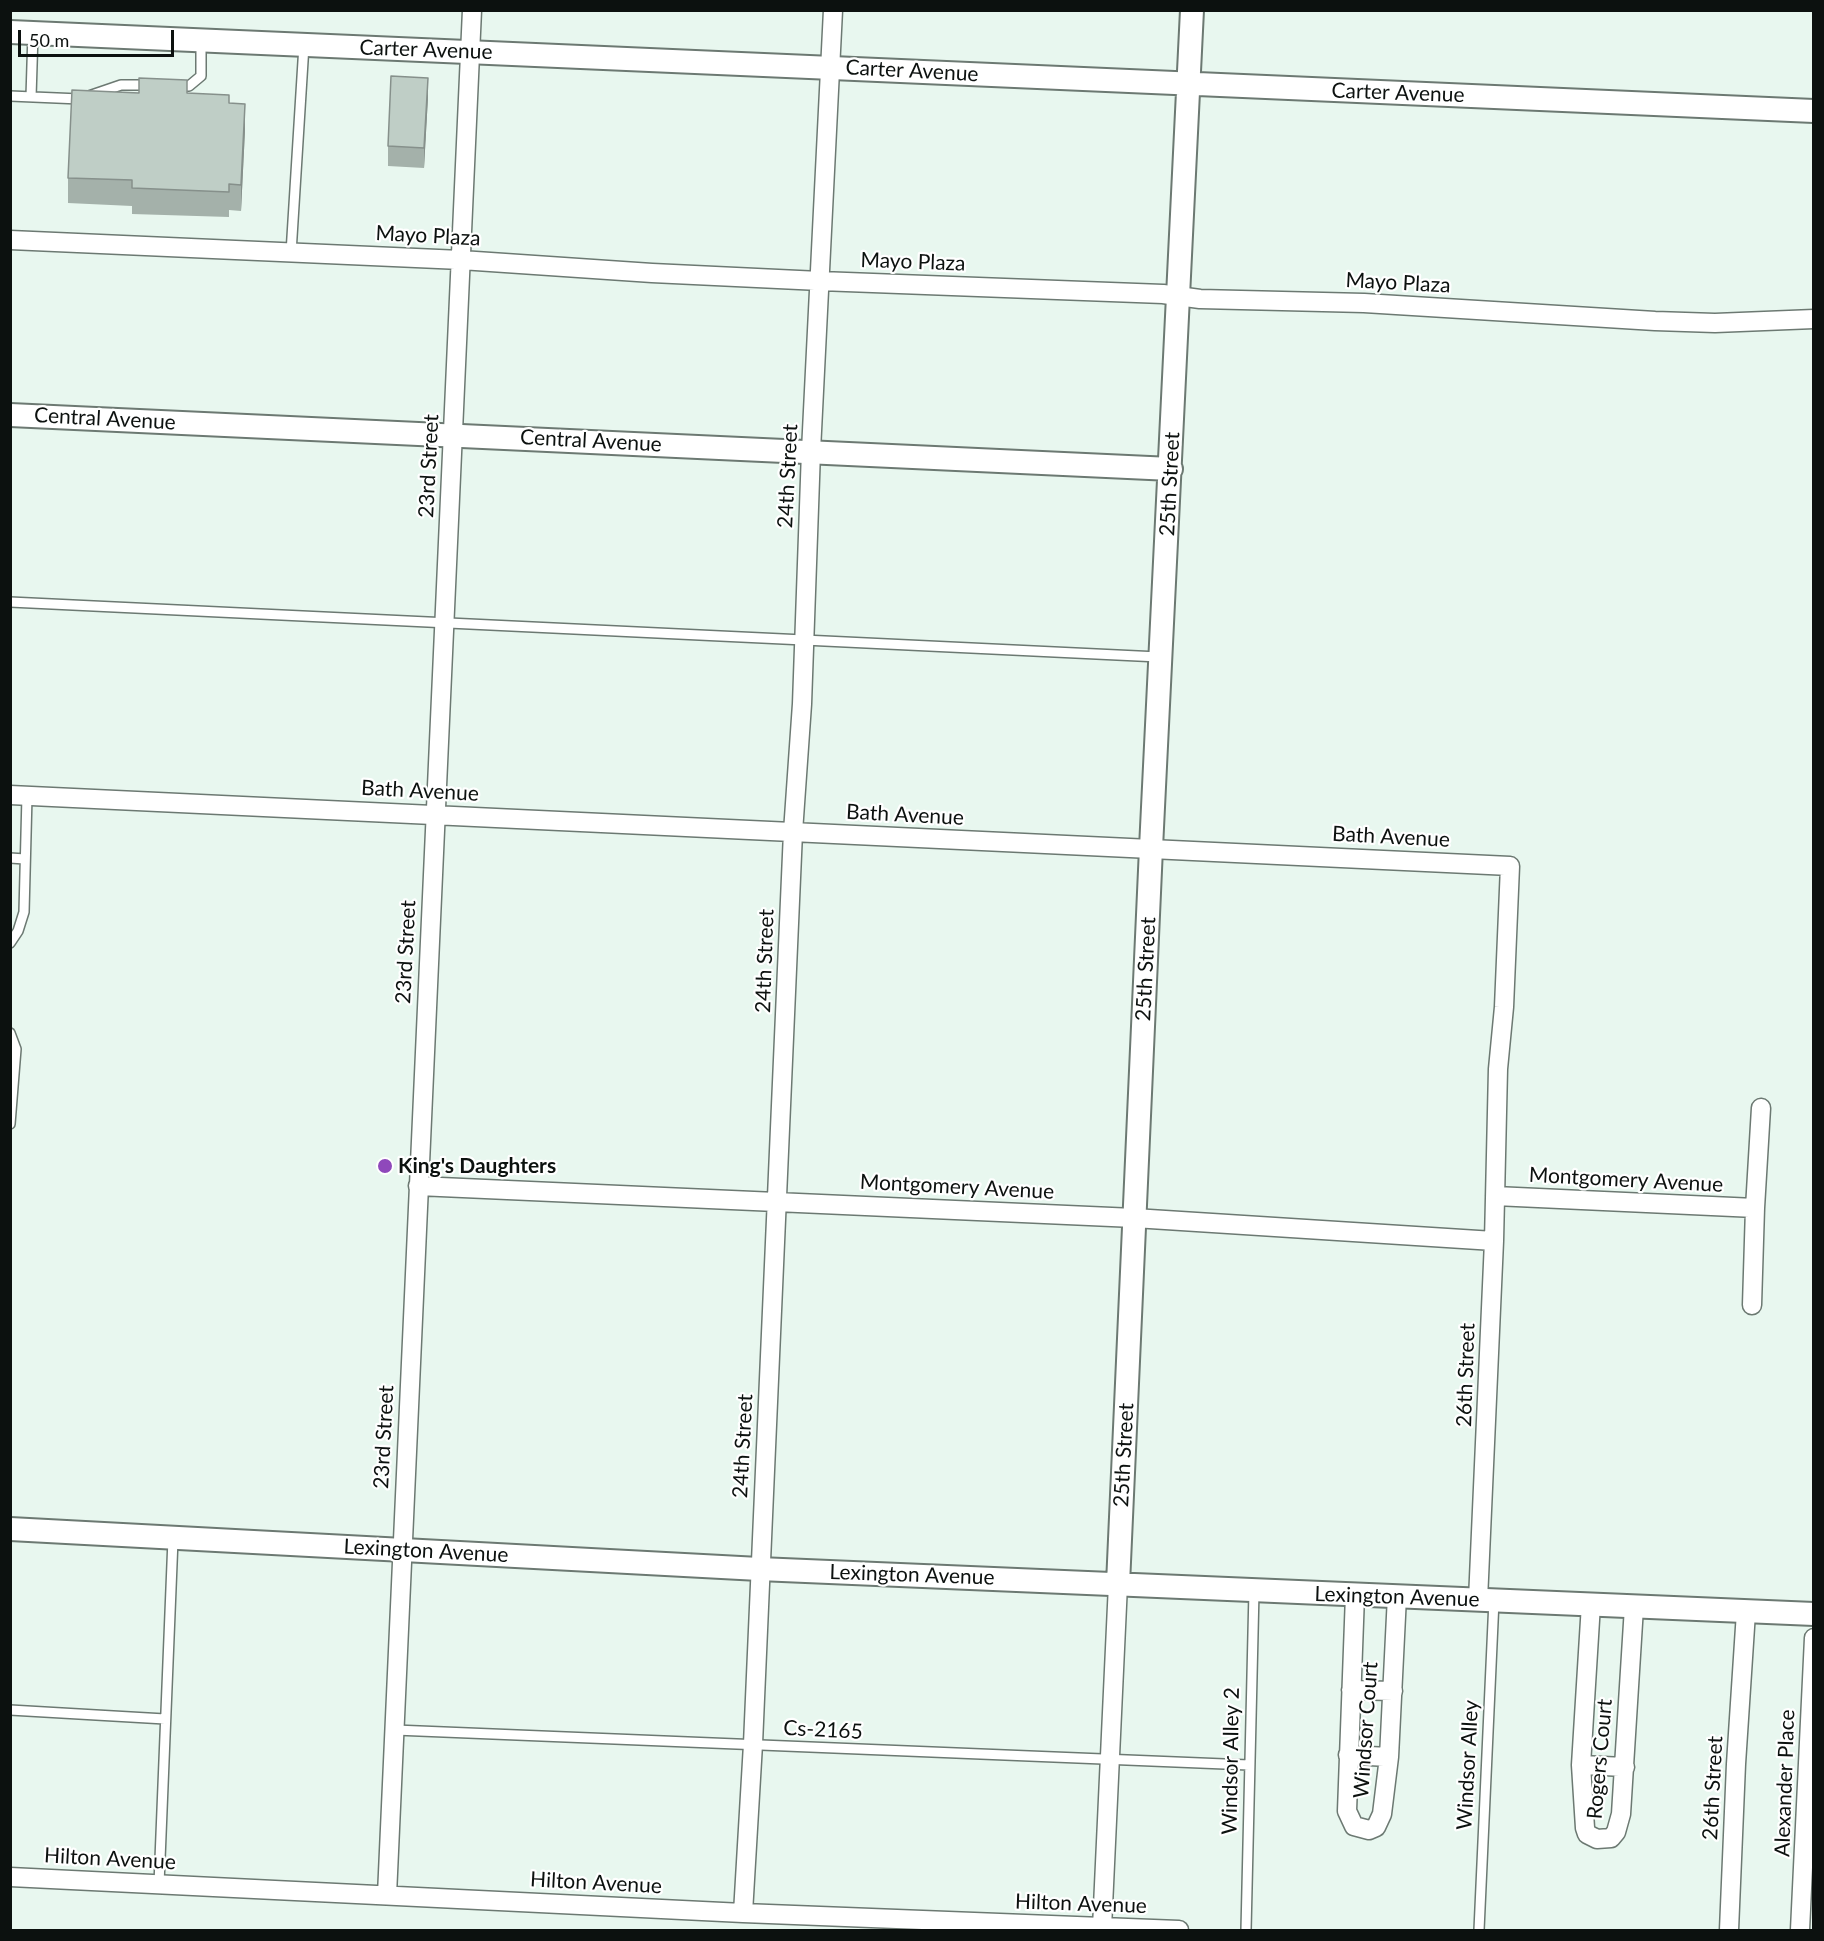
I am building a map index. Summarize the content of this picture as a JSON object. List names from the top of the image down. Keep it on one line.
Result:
{"streets":{"street":["Carter Avenue","Mayo Plaza","Central Avenue","23rd Street","24th Street","25th Street","Bath Avenue","Montgomery Avenue","26th Street","Lexington Avenue","Windsor Court","Rogers Court","Alexander Place","Hilton Avenue"],"lane":["Cs-2165","Windsor Alley 2","Windsor Alley"]},"crossings":[["Carter Avenue","23rd Street"],["Carter Avenue","24th Street"],["Carter Avenue","25th Street"],["Mayo Plaza","23rd Street"],["Mayo Plaza","24th Street"],["Mayo Plaza","25th Street"],["Central Avenue","23rd Street"],["Central Avenue","24th Street"],["Central Avenue","25th Street"],["23rd Street","Bath Avenue"],["23rd Street","Montgomery Avenue"],["23rd Street","Lexington Avenue"],["23rd Street","Cs-2165"],["23rd Street","Hilton Avenue"],["24th Street","Bath Avenue"],["24th Street","Montgomery Avenue"],["24th Street","Lexington Avenue"],["24th Street","Cs-2165"],["24th Street","Hilton Avenue"],["25th Street","Bath Avenue"],["25th Street","Montgomery Avenue"],["25th Street","Lexington Avenue"],["25th Street","Cs-2165"],["25th Street","Hilton Avenue"],["Bath Avenue","26th Street"],["Montgomery Avenue","26th Street"],["26th Street","Lexington Avenue"],["26th Street","Windsor Alley"],["Lexington Avenue","Windsor Court"],["Lexington Avenue","Rogers Court"],["Lexington Avenue","Windsor Alley 2"],["Lexington Avenue","Windsor Alley"],["Cs-2165","Windsor Alley 2"]],"places":["King's Daughters"],"scale_bar":"50 m"}
